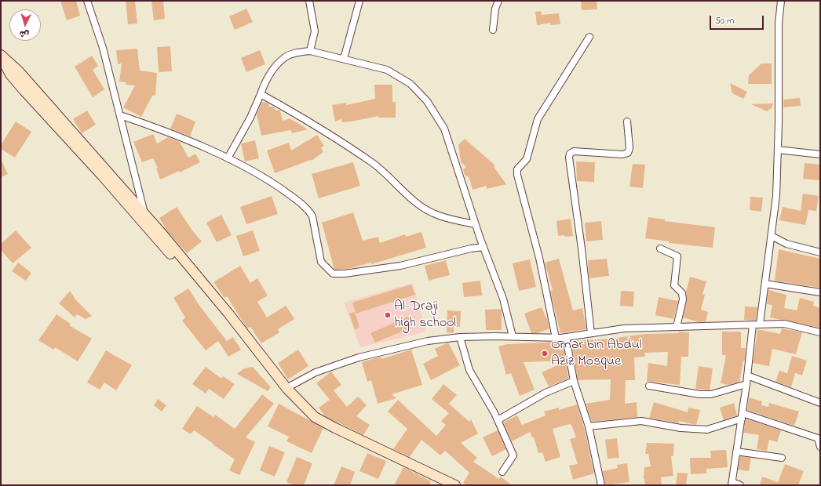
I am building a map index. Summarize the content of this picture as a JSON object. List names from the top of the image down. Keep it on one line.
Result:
{"places":["Al-Draji high school","Omar bin Abdul Aziz Mosque"],"scale_bar":"50 m","north":"bottom"}
